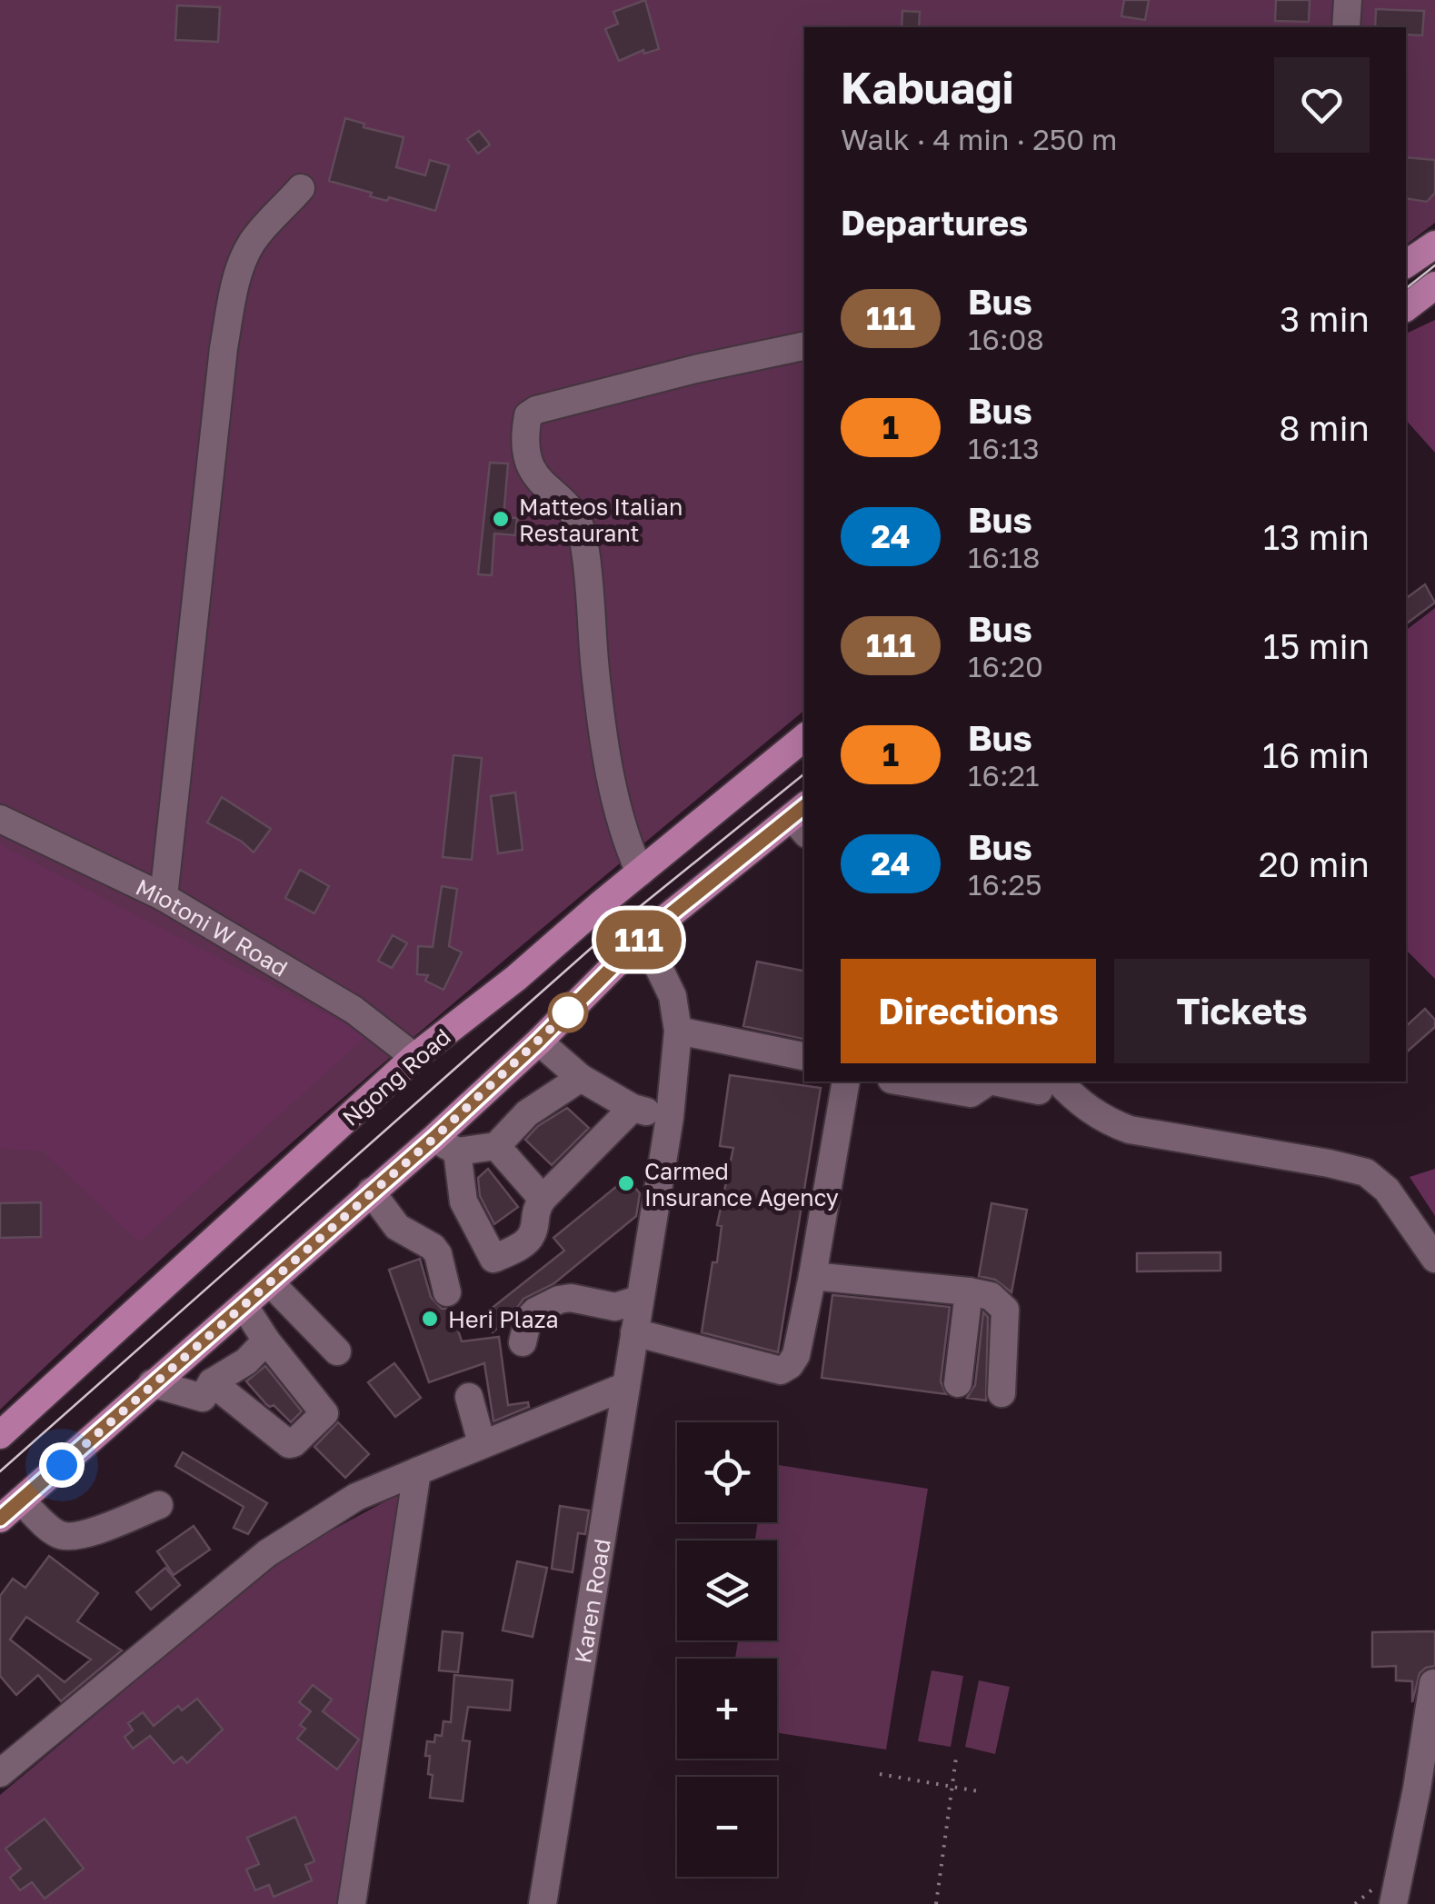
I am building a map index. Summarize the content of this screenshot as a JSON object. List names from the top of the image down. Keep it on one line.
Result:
{"streets":{"main road":["Ngong Road"],"street":["Miotoni W Road","Karen Road"]},"crossings":[["Miotoni W Road","Ngong Road"]],"places":["Matteos Italian Restaurant","Carmed Insurance Agency","Heri Plaza"],"lines":["bus line 111"],"page":{"on_map":"111","heading":[["Kabuagi","Walk · 4 min · 250 m"],"Departures"],"list":[{"mark":"111","name":"Bus","note":"16:08","value":"3 min"},{"mark":"1","name":"Bus","note":"16:13","value":"8 min"},{"mark":"24","name":"Bus","note":"16:18","value":"13 min"},{"mark":"111","name":"Bus","note":"16:20","value":"15 min"},{"mark":"1","name":"Bus","note":"16:21","value":"16 min"},{"mark":"24","name":"Bus","note":"16:25","value":"20 min"}],"buttons":["Directions","Tickets"],"map_buttons":["+","−"]}}
